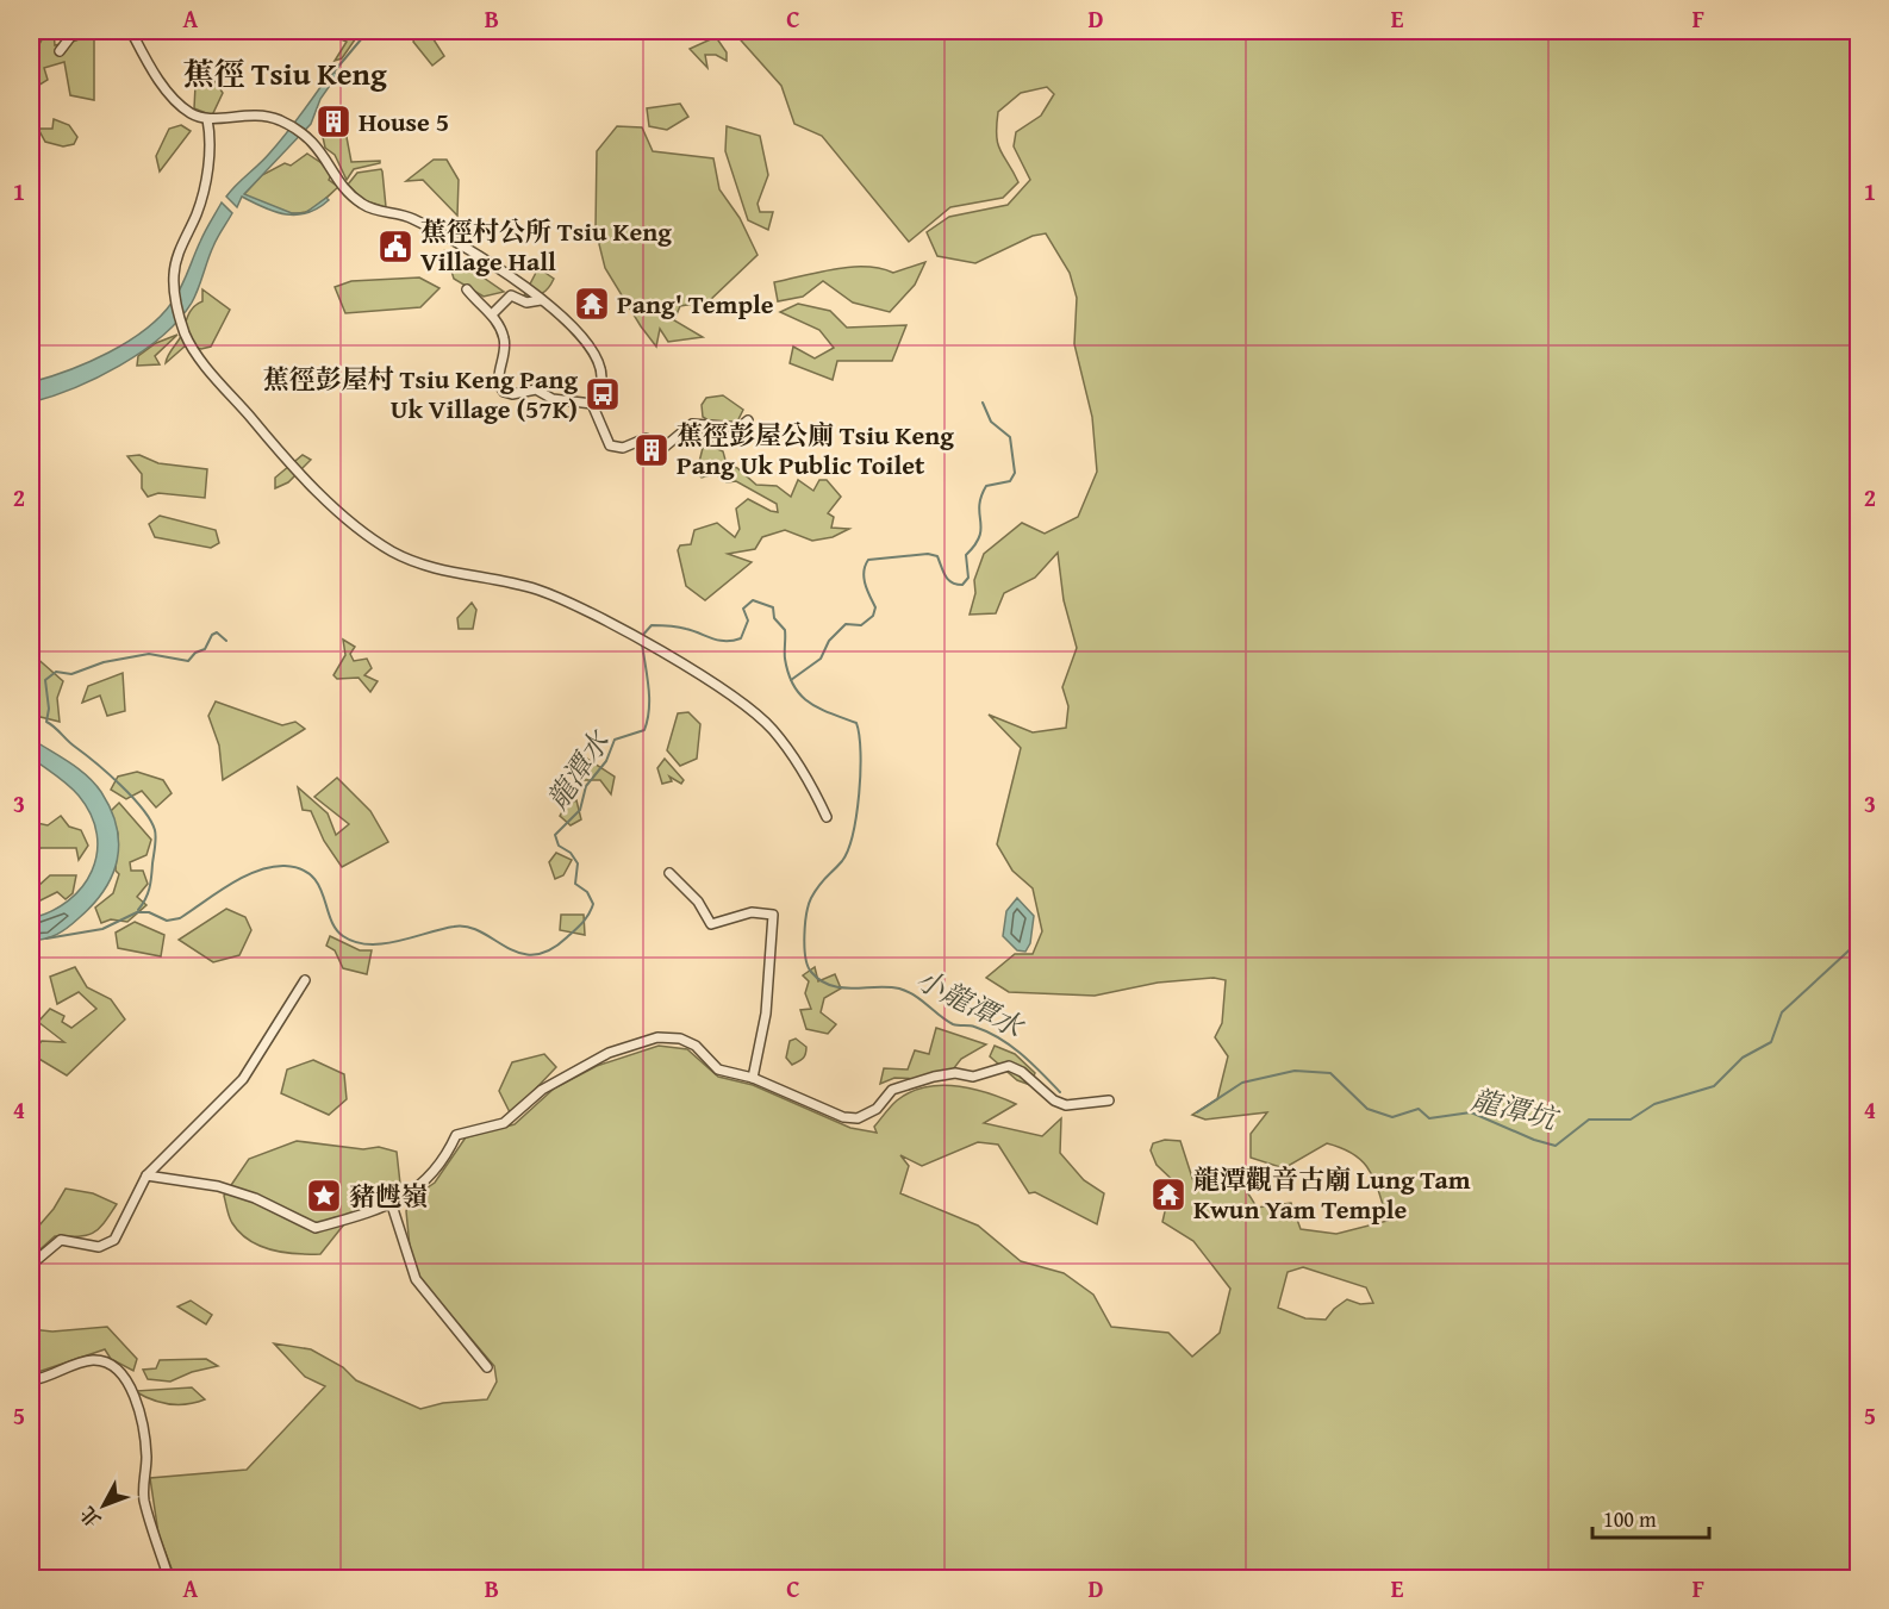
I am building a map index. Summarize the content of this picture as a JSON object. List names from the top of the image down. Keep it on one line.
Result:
{"districts":["蕉徑 Tsiu Keng"],"water":["龍潭水","小龍潭水","龍潭坑"],"places":{"building":["House 5","蕉徑彭屋公廁 Tsiu Keng Pang Uk Public Toilet"],"public building":["蕉徑村公所 Tsiu Keng Village Hall"],"temple":["Pang' Temple","龍潭觀音古廟 Lung Tam Kwun Yam Temple"],"bus stop":["蕉徑彭屋村 Tsiu Keng Pang Uk Village (57K)"],"place":["豬乸嶺"]},"scale_bar":"100 m","north":"bottom left","grid":{"columns":["A","B","C","D","E","F"],"rows":["1","2","3","4","5"]}}
